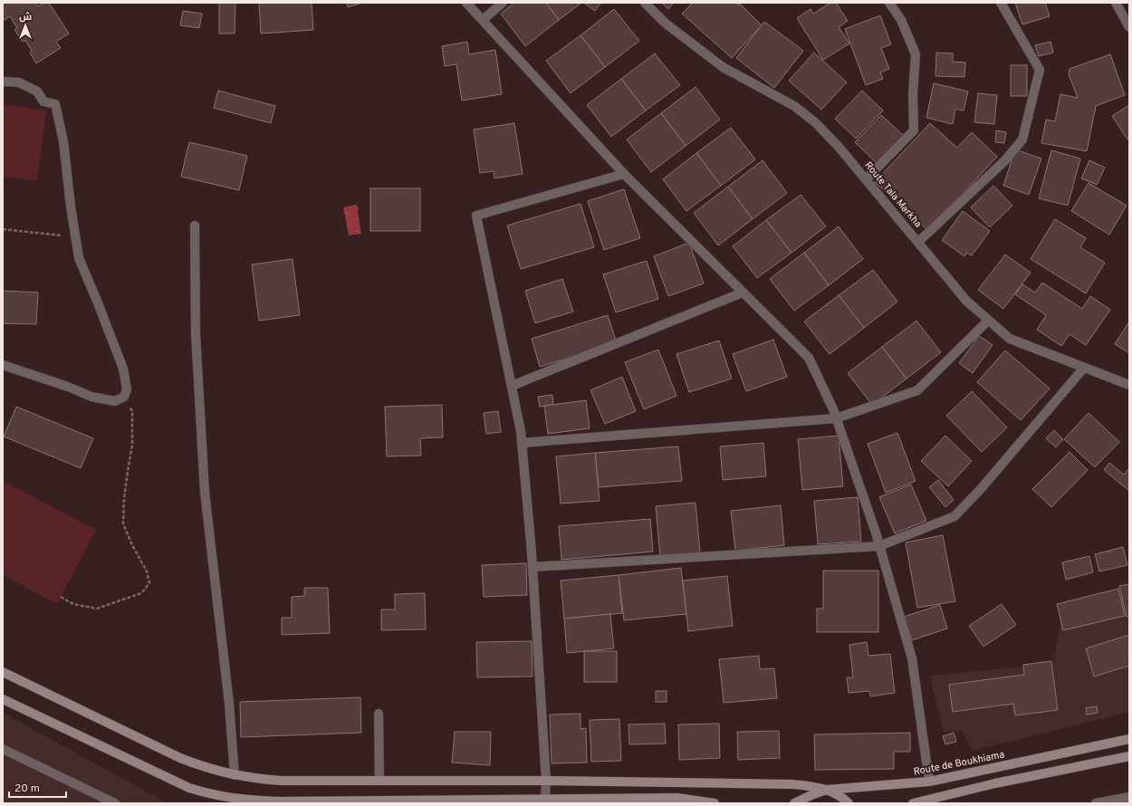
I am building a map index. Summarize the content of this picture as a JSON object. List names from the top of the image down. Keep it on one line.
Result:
{"streets":{"street":["Route Tala Markha","Route de Boukhiama"]},"scale_bar":"20 m","north":"top"}
